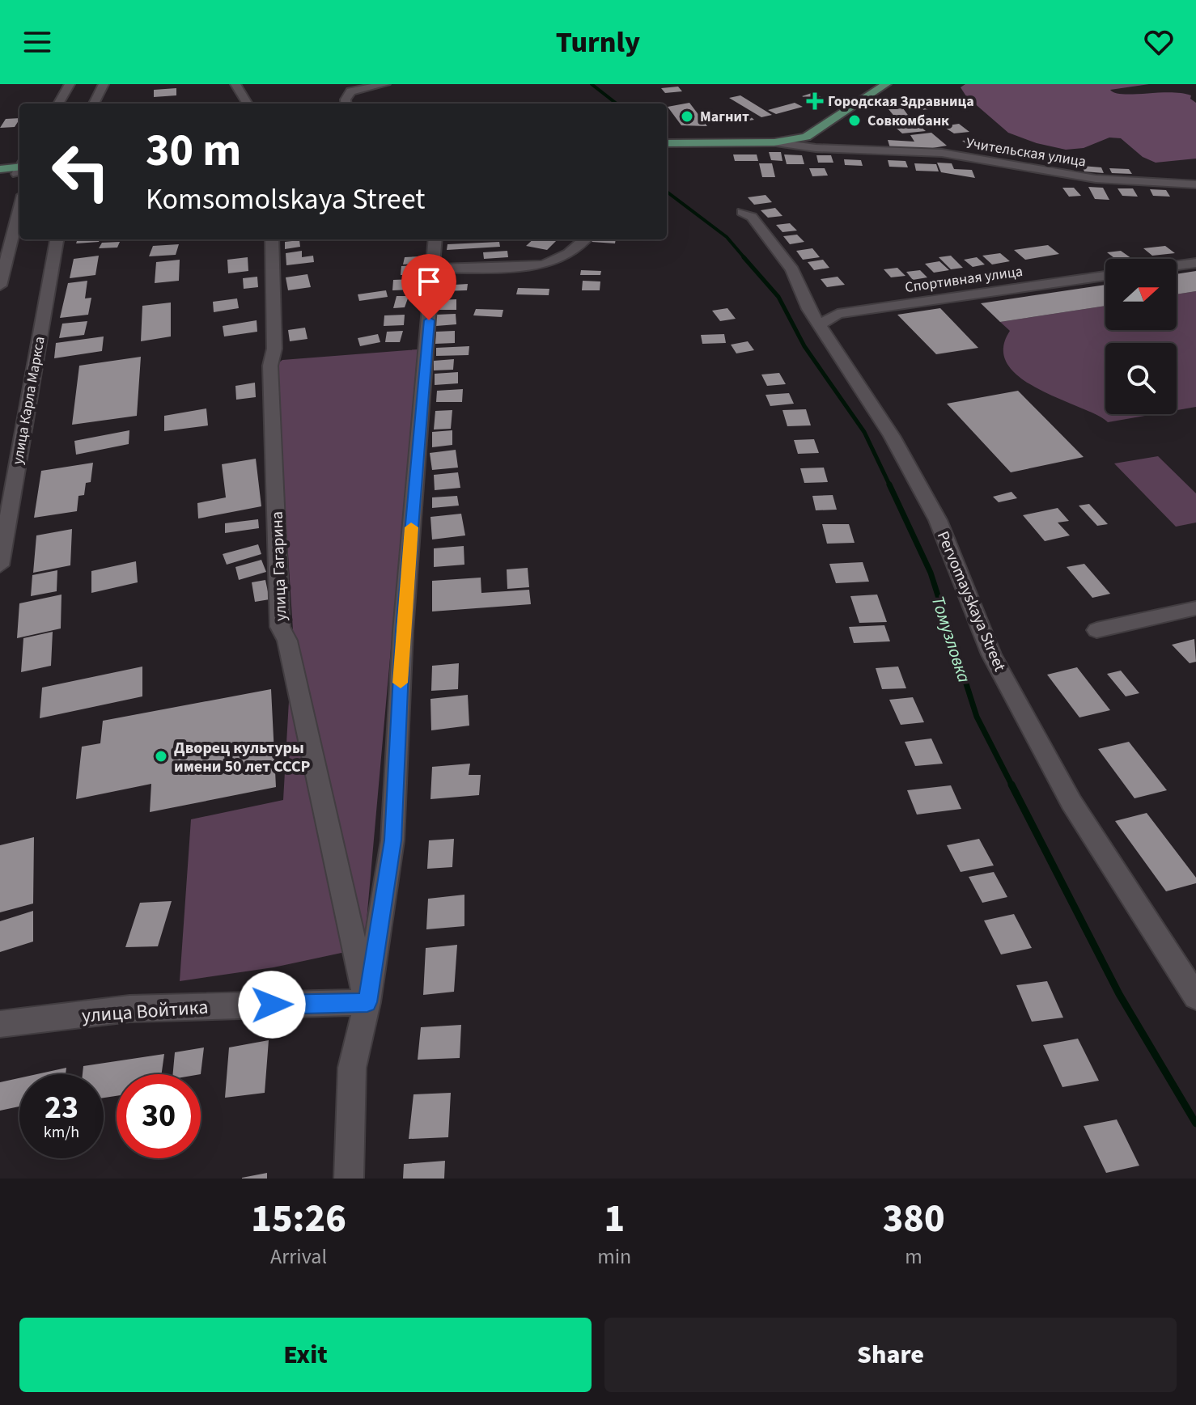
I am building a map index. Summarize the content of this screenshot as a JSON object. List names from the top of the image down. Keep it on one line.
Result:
{"streets":{"street":["Учительская улица","Спортивная улица","улица Карла Маркса","улица Гагарина","Pervomayskaya Street","улица Войтика"]},"crossings":[["Спортивная улица","Pervomayskaya Street"],["улица Гагарина","улица Войтика"]],"water":["Томузловка"],"places":{"health":["Городская Здравница"],"other":["Магнит","Совкомбанк","Дворец культуры имени 50 лет СССР"]},"north":"right","page":{"header":"Turnly","turn":["30 m","Komsomolskaya Street"],"speed":"23 km/h","limit":"30","eta":["15:26","Arrival","1","min","380","m"],"buttons":["Exit","Share"]}}
